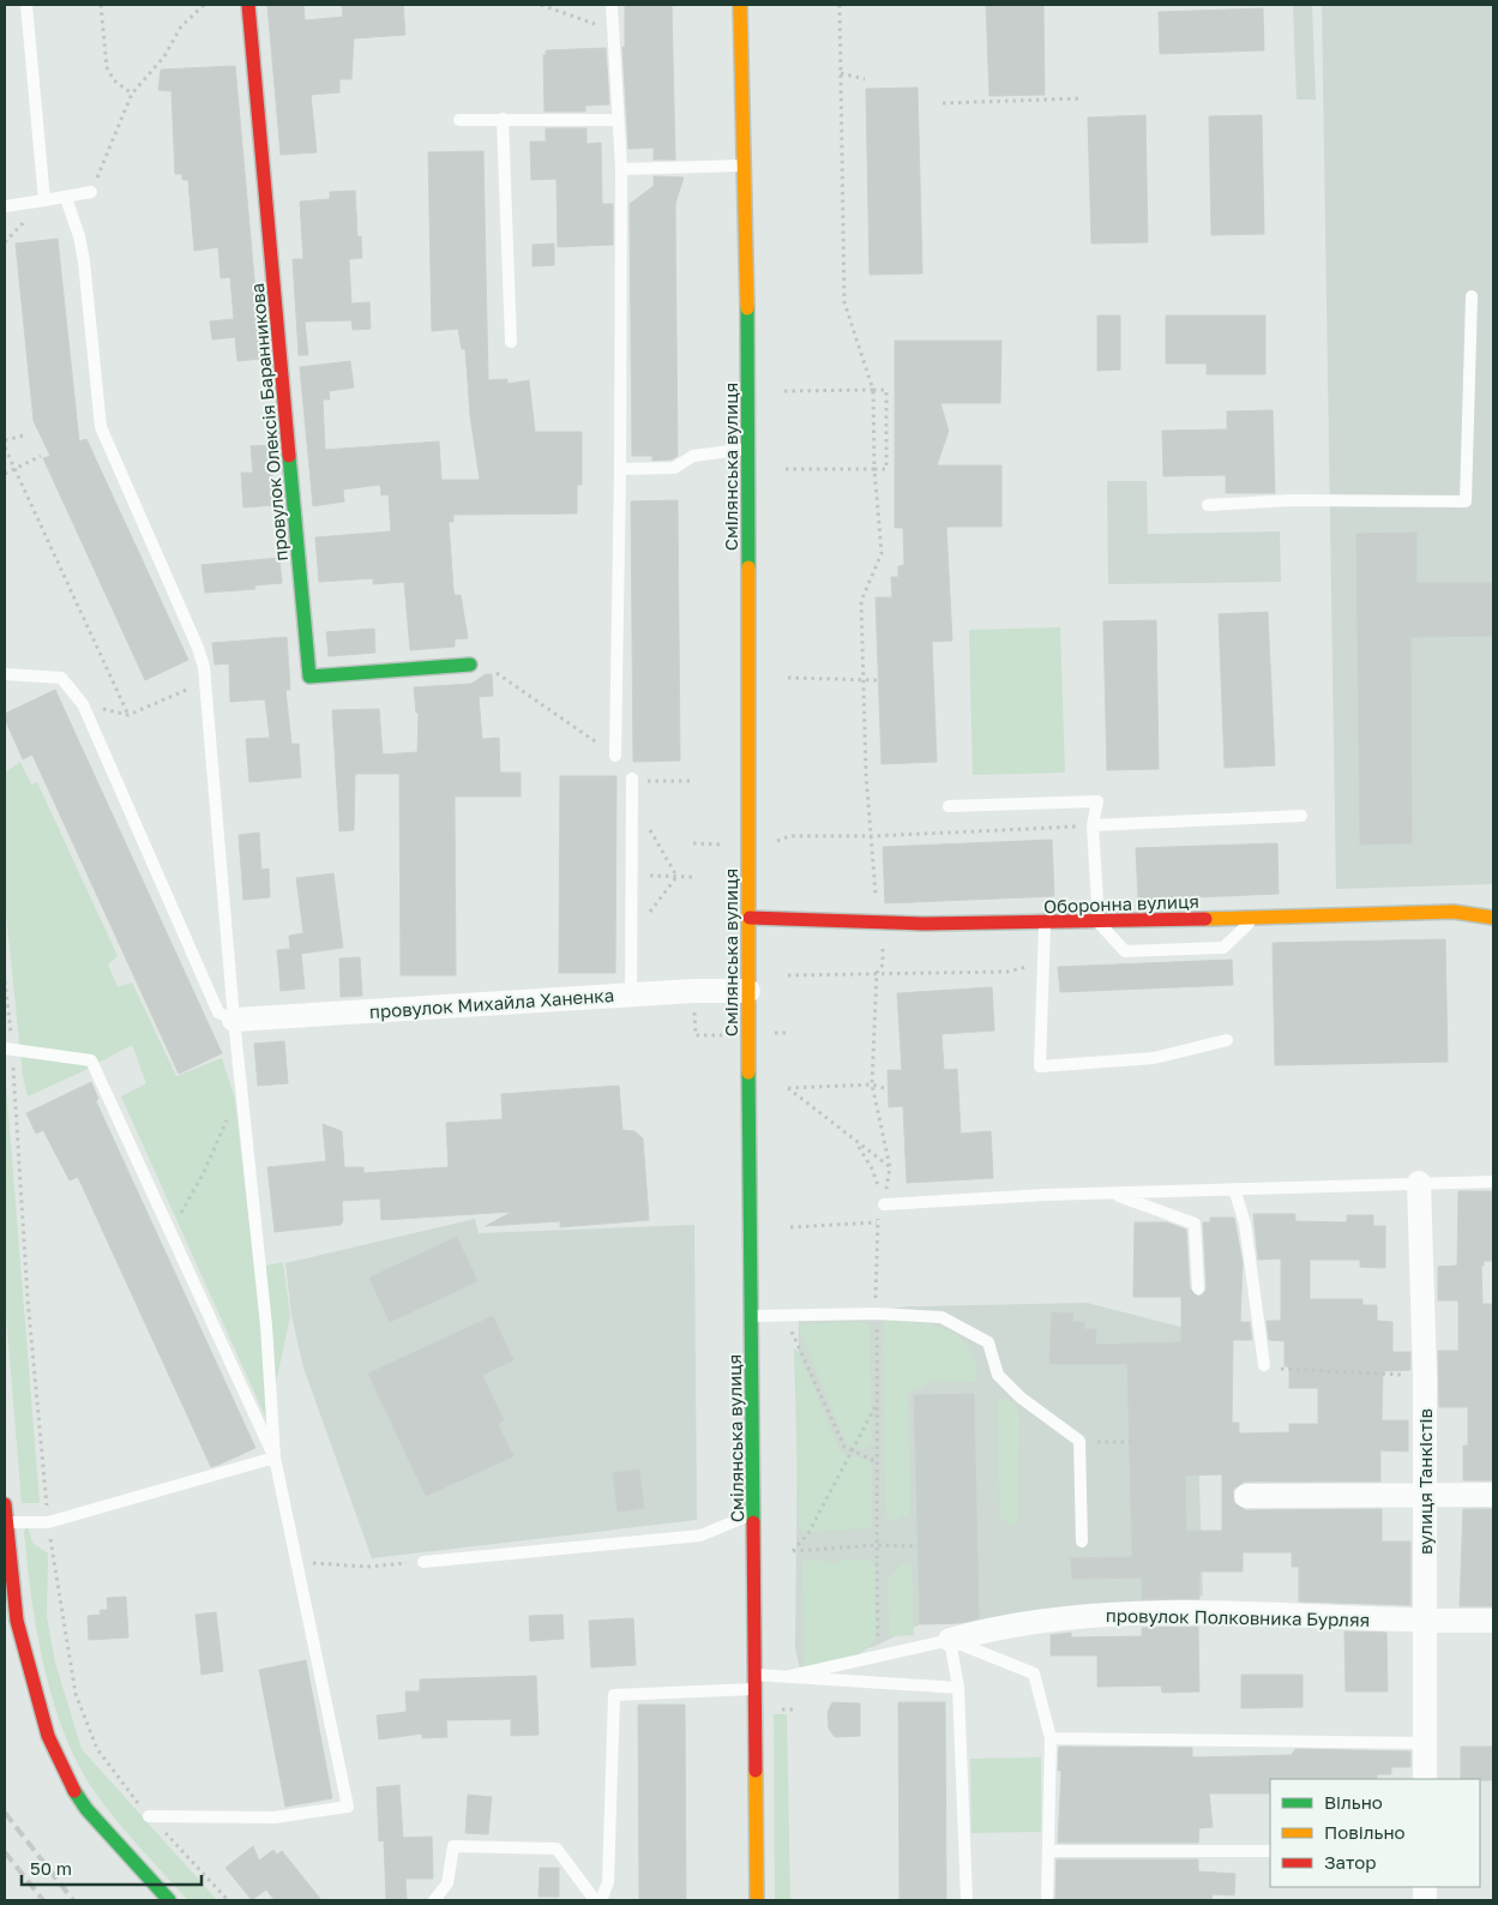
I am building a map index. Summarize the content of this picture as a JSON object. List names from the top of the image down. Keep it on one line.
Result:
{"streets":{"street":["провулок Олексія Баранникова","Смілянська вулиця","Оборонна вулиця","провулок Михайла Ханенка","вулиця Танкістів","провулок Полковника Бурляя"]},"crossings":[["Смілянська вулиця","Оборонна вулиця"],["Смілянська вулиця","провулок Михайла Ханенка"],["вулиця Танкістів","провулок Полковника Бурляя"]],"legend":["Вільно","Повільно","Затор"],"scale_bar":"50 m"}
